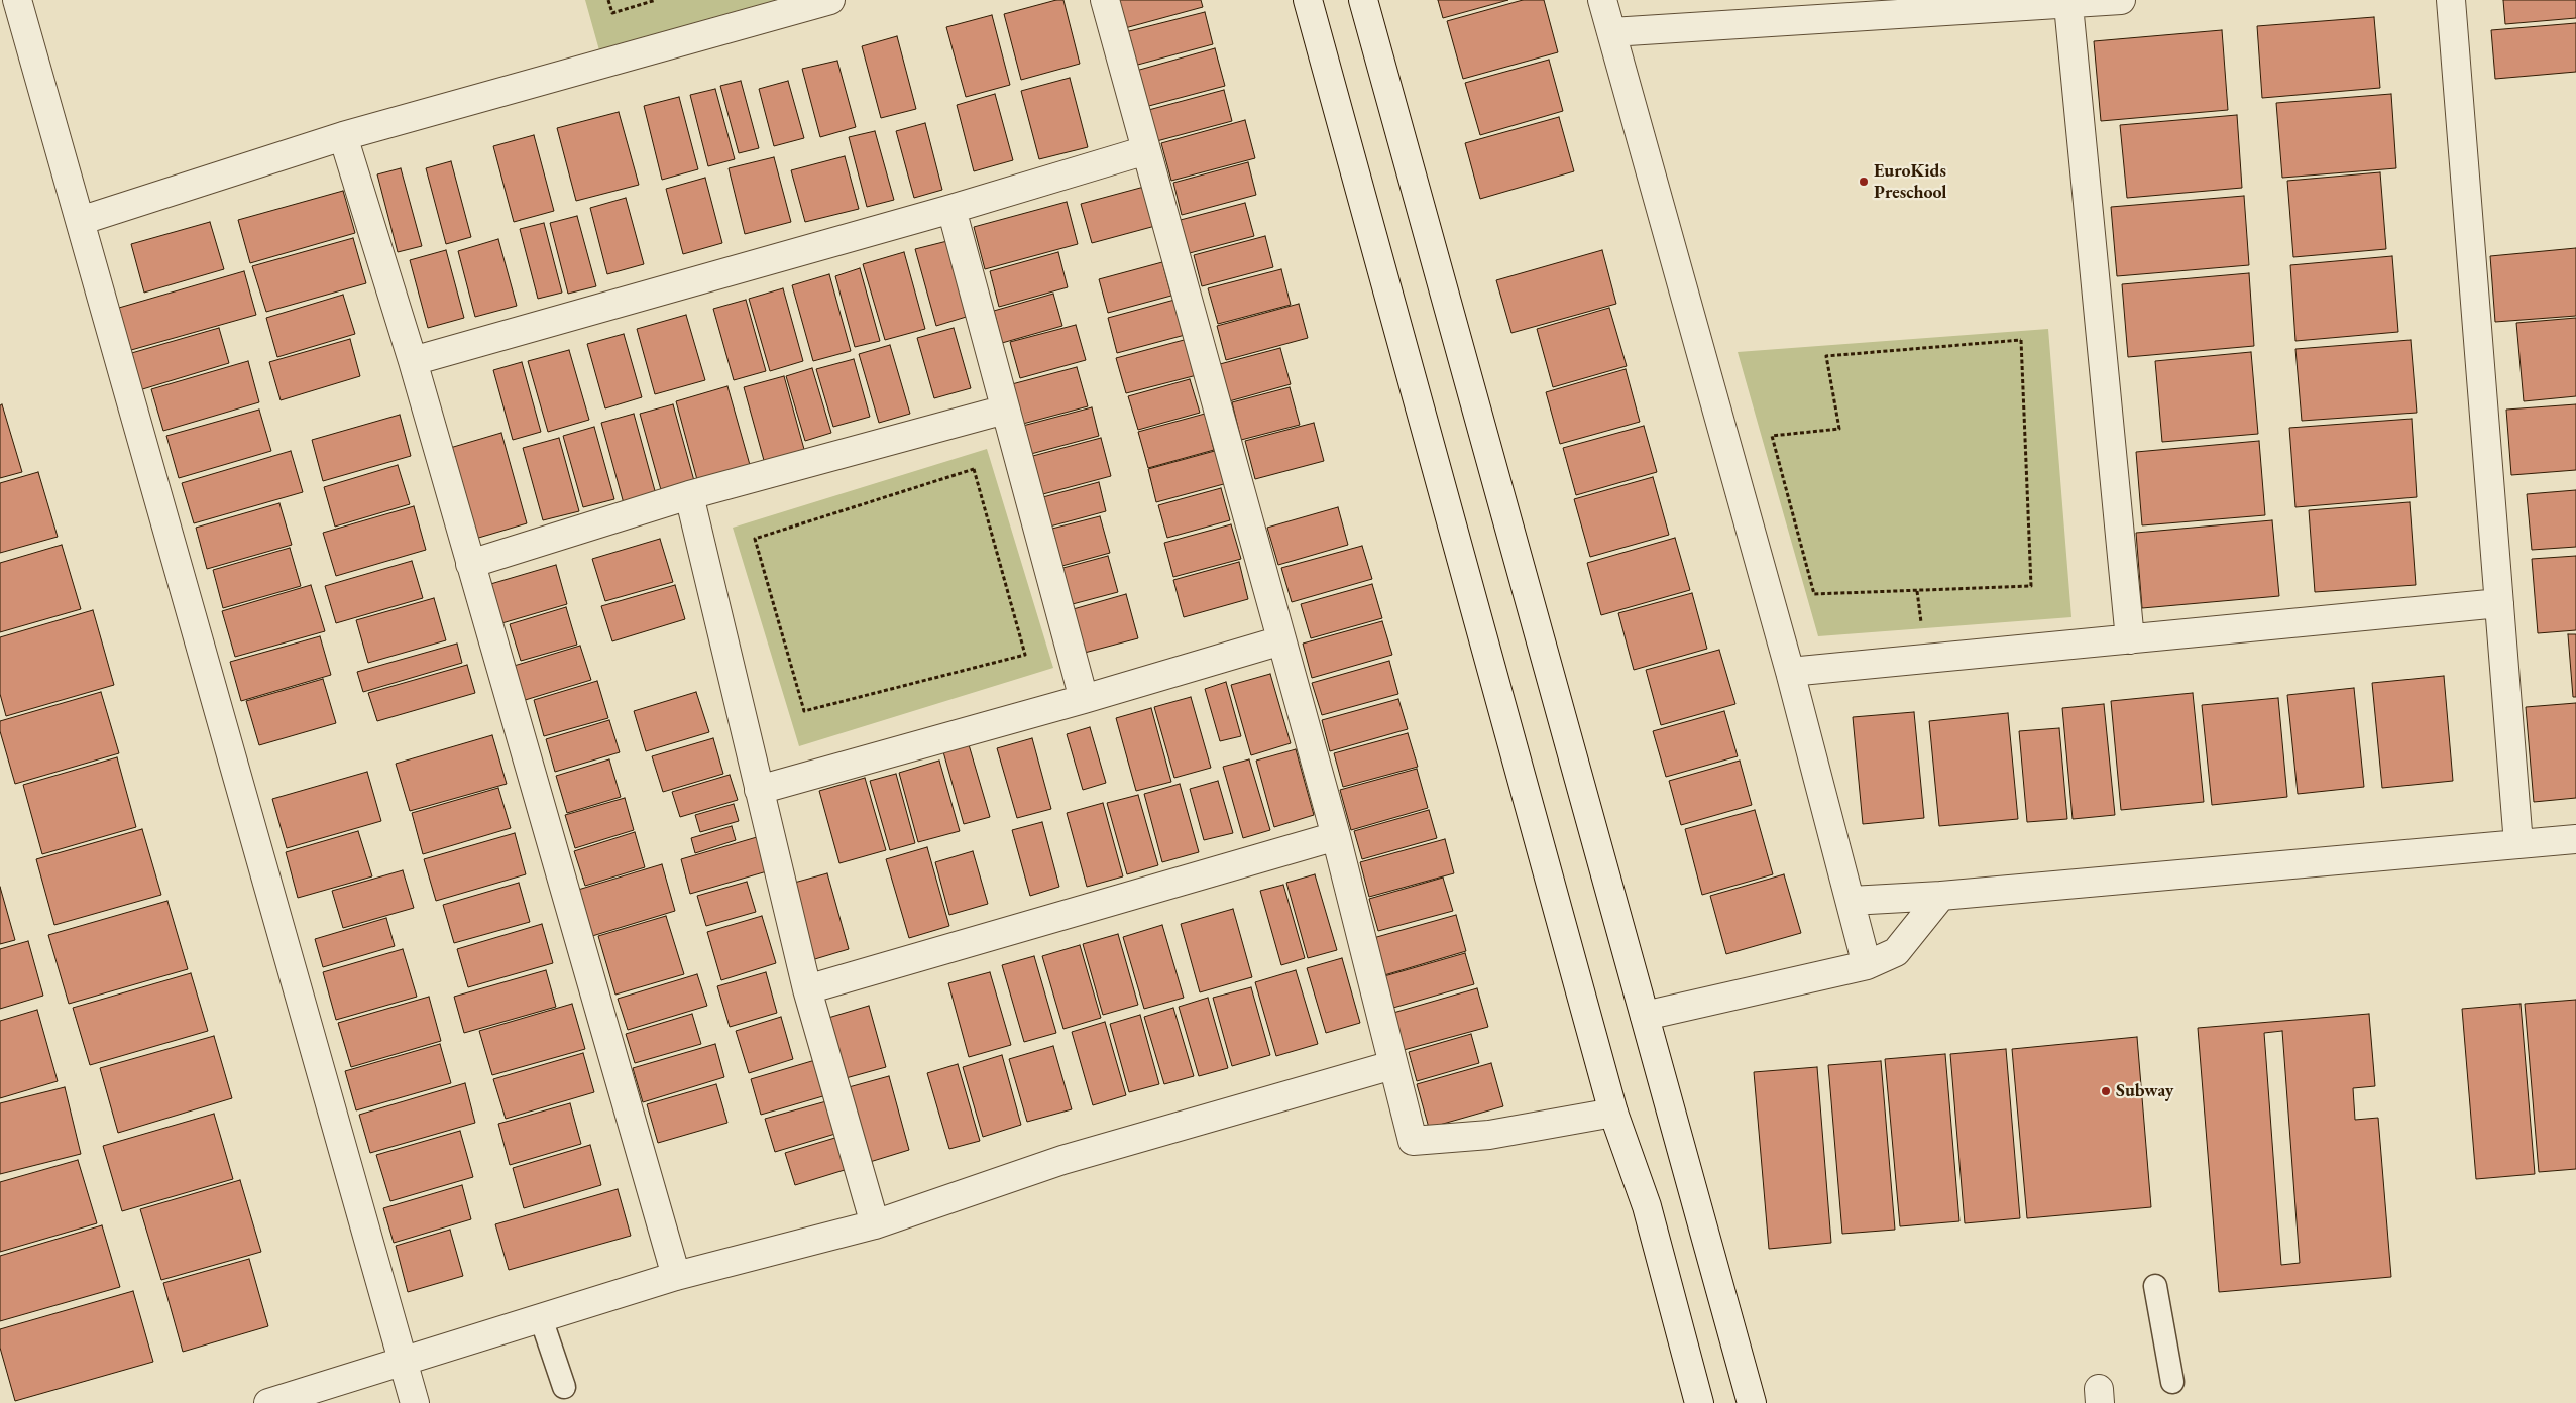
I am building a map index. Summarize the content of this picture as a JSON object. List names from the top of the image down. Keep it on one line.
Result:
{"places":["EuroKids Preschool","Subway"]}
